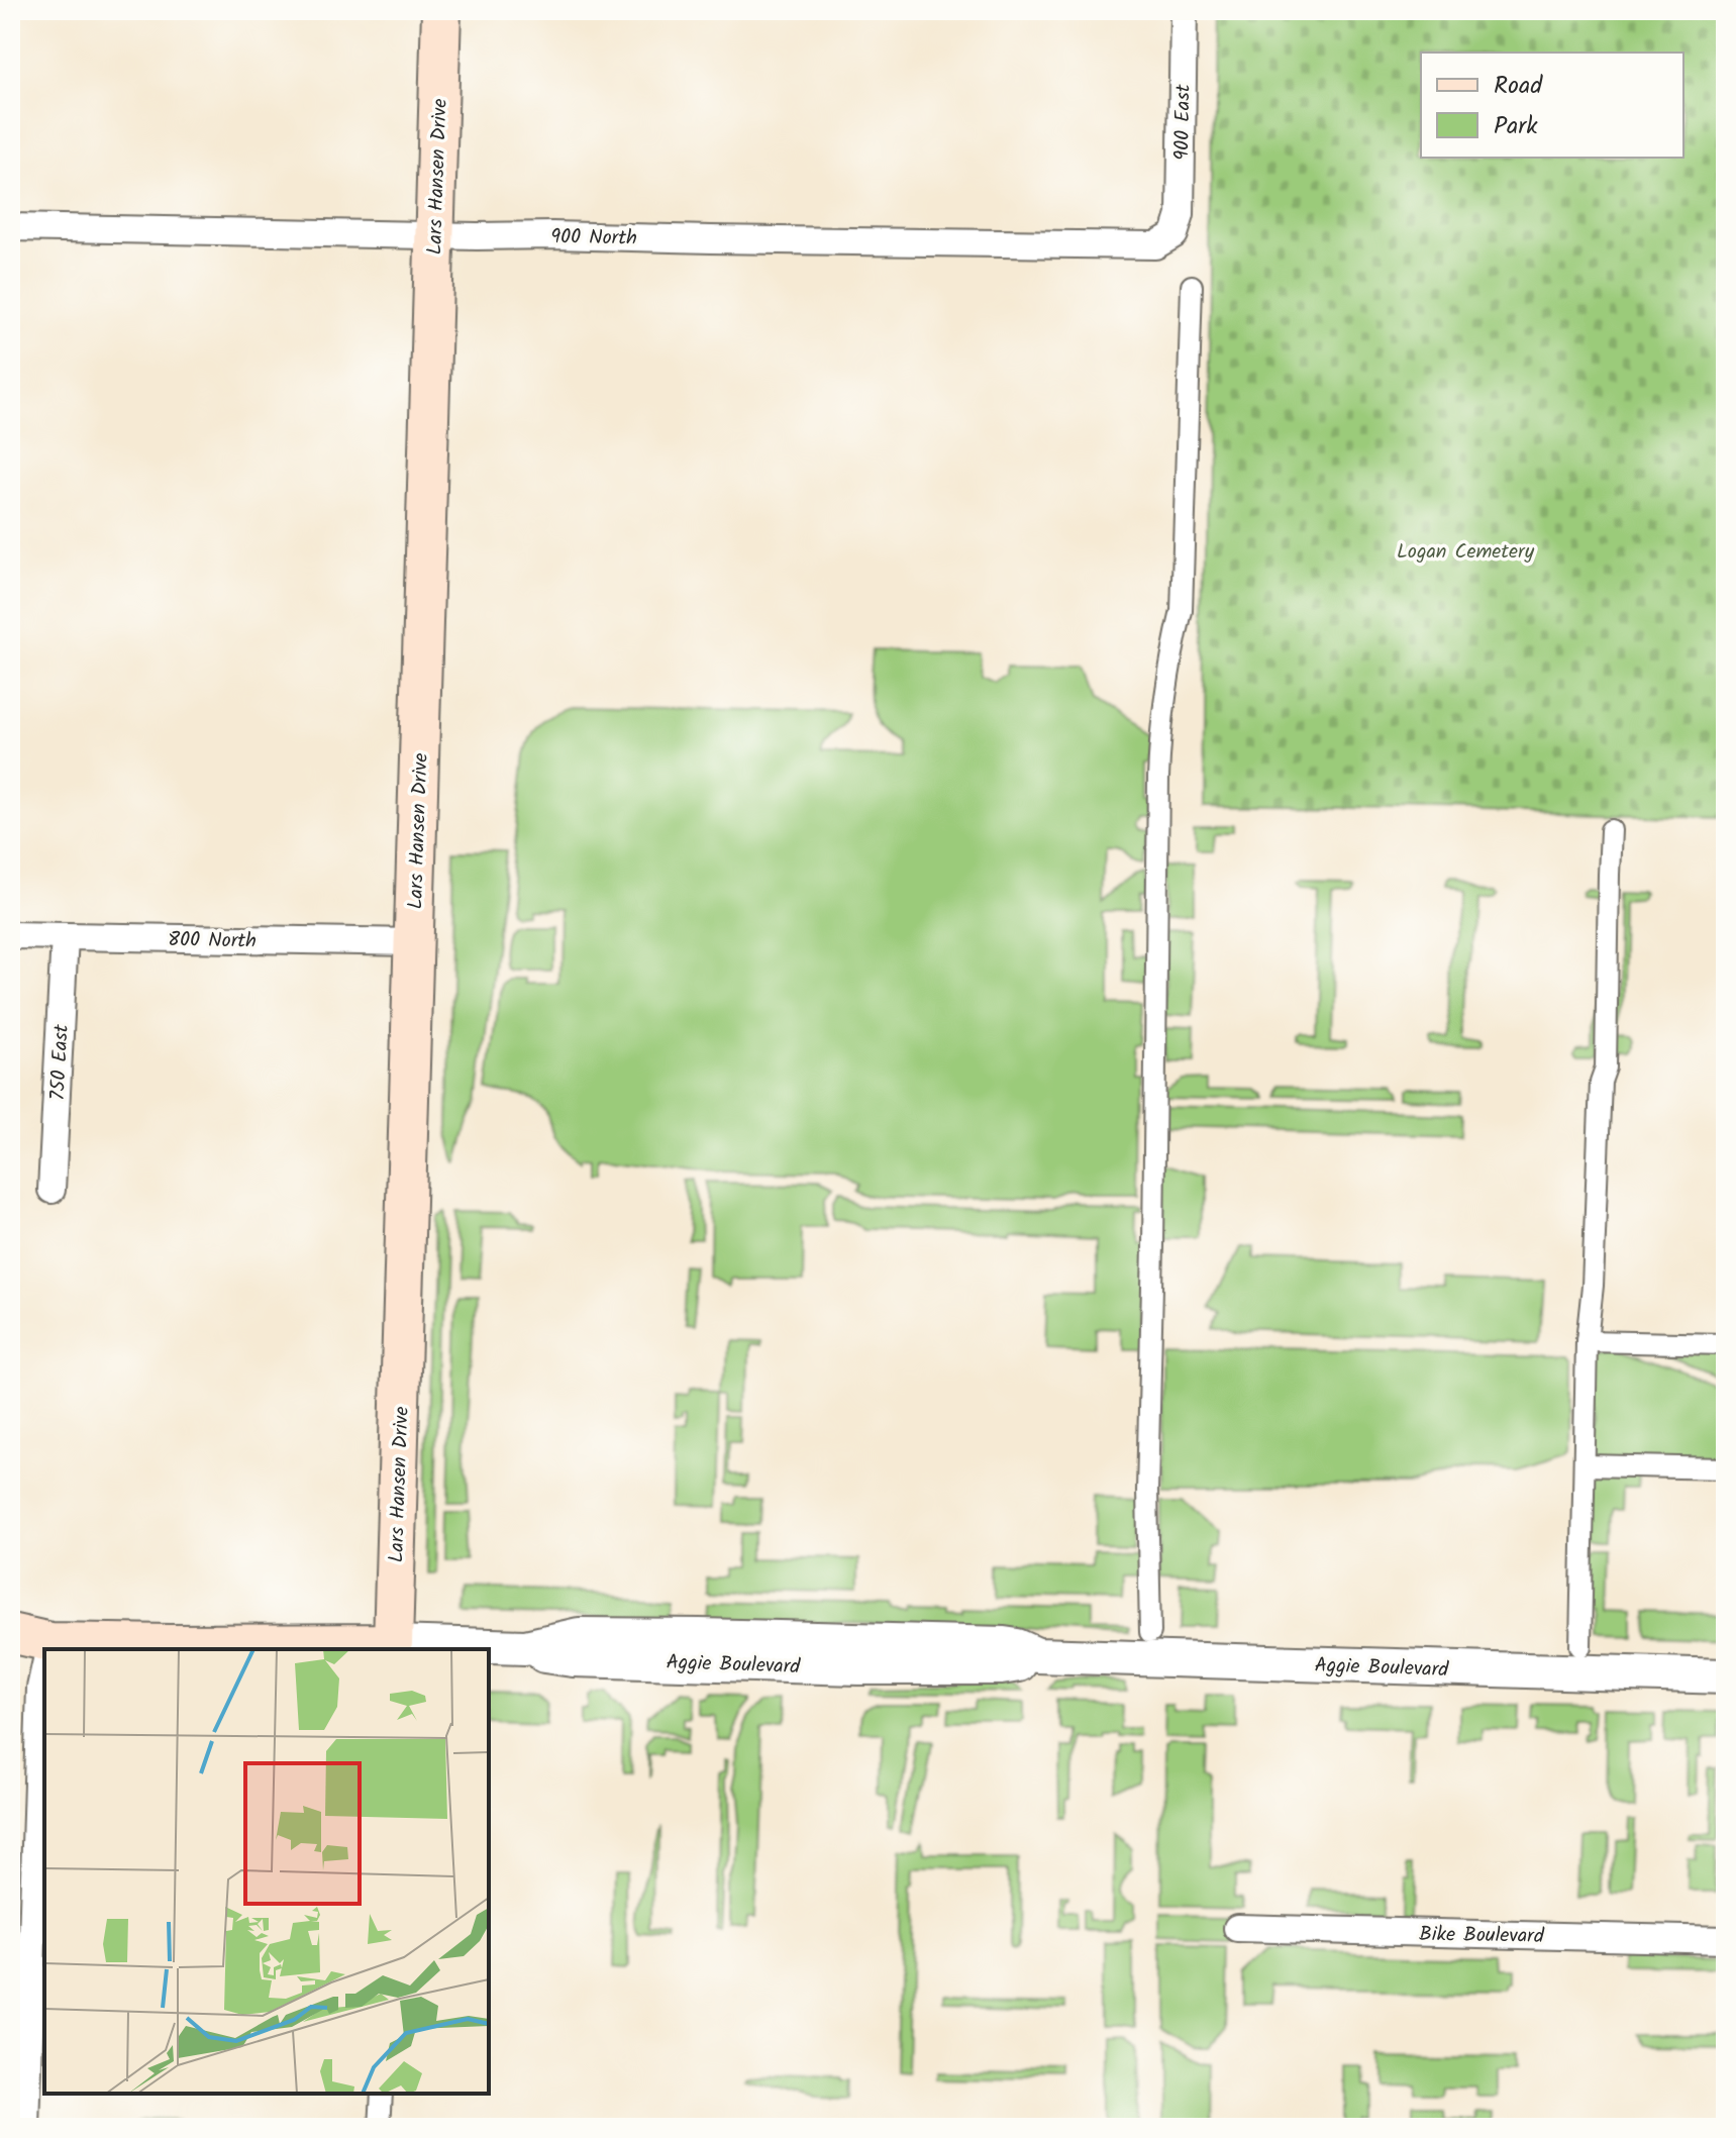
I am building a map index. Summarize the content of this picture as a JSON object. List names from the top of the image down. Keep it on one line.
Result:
{"streets":{"main road":["Lars Hansen Drive"],"street":["900 East","900 North","800 North","750 East","Aggie Boulevard","Bike Boulevard"]},"crossings":[["900 East","900 North"],["Lars Hansen Drive","900 North"],["Lars Hansen Drive","800 North"],["Lars Hansen Drive","Aggie Boulevard"],["800 North","750 East"]],"parks":["Logan Cemetery"],"legend":["Road","Park"]}
